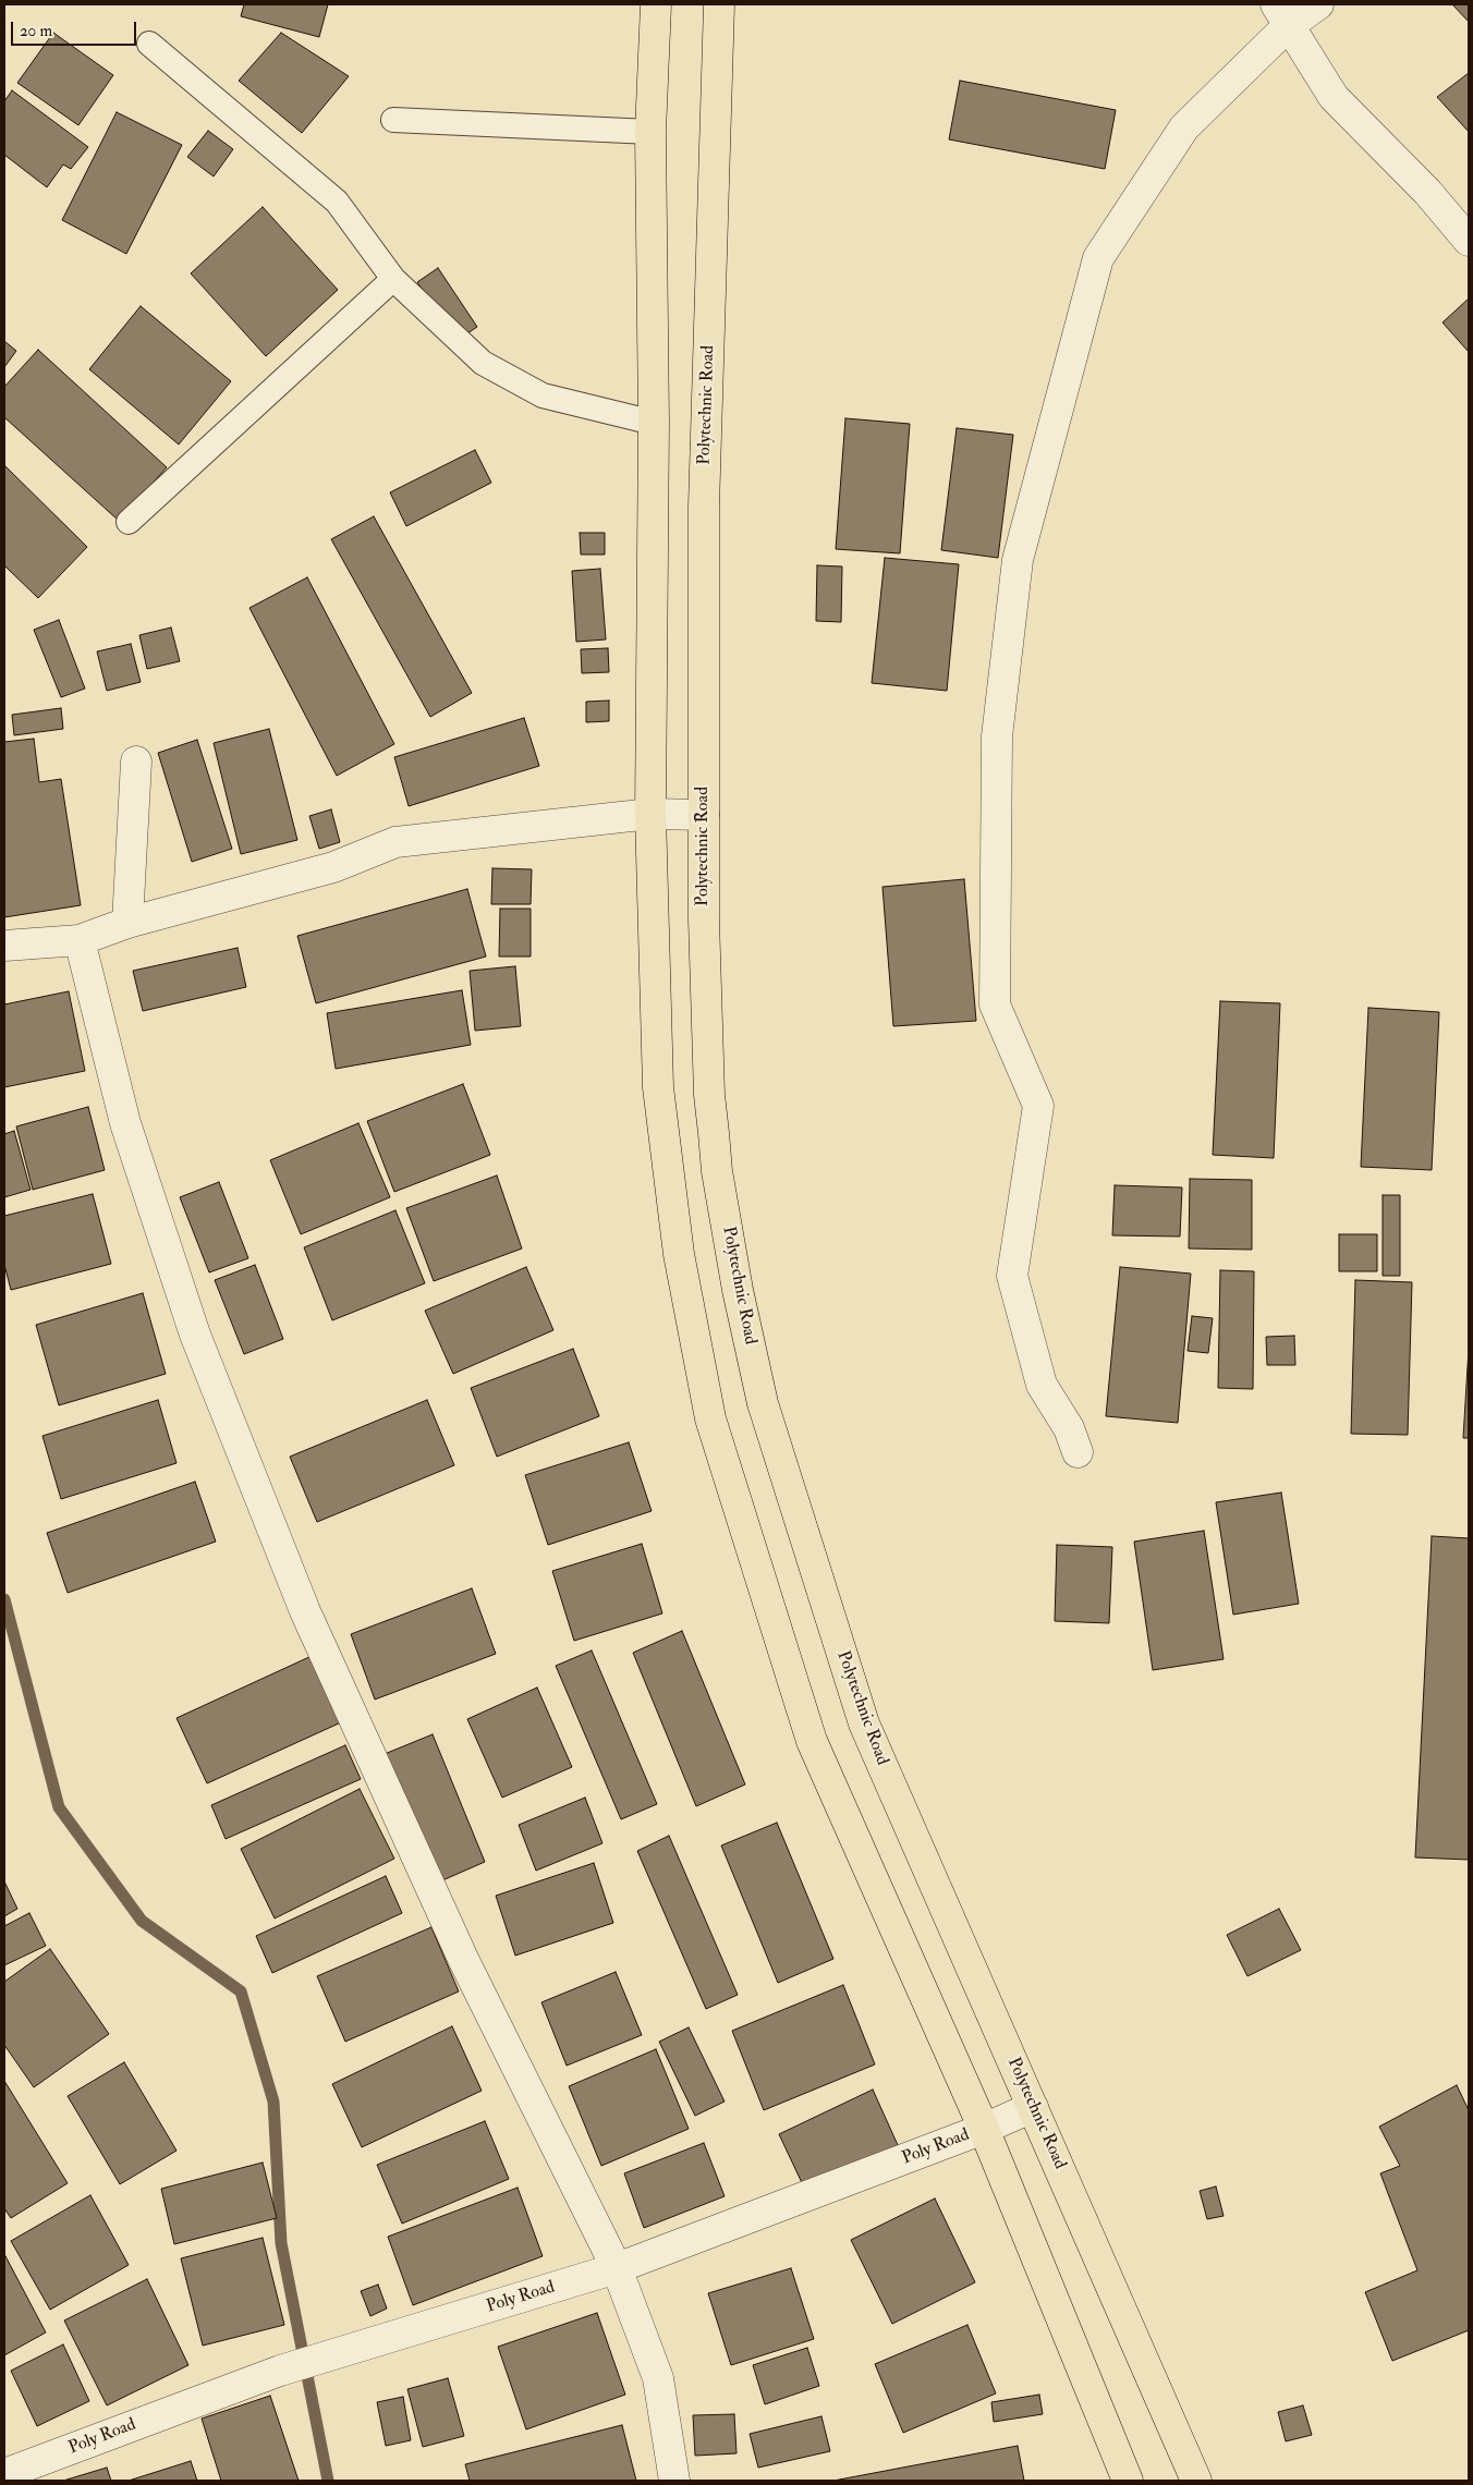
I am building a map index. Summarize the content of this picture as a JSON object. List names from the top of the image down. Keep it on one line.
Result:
{"streets":{"main road":["Polytechnic Road"],"street":["Poly Road"]},"crossings":[["Polytechnic Road","Poly Road"]],"scale_bar":"20 m"}
